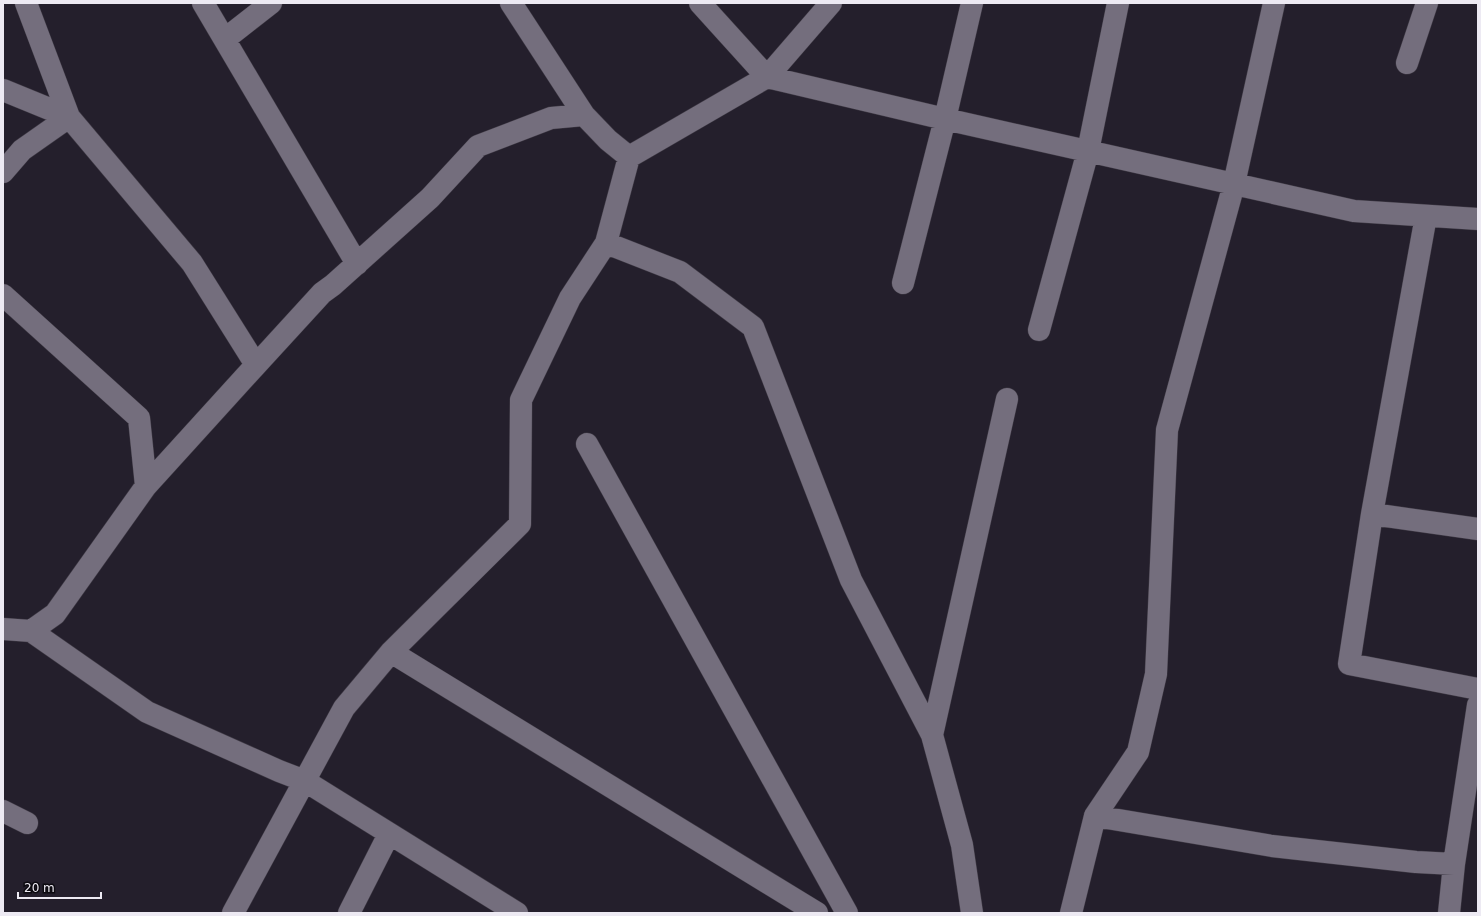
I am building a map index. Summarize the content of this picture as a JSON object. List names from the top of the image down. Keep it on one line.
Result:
{"scale_bar":"20 m"}
